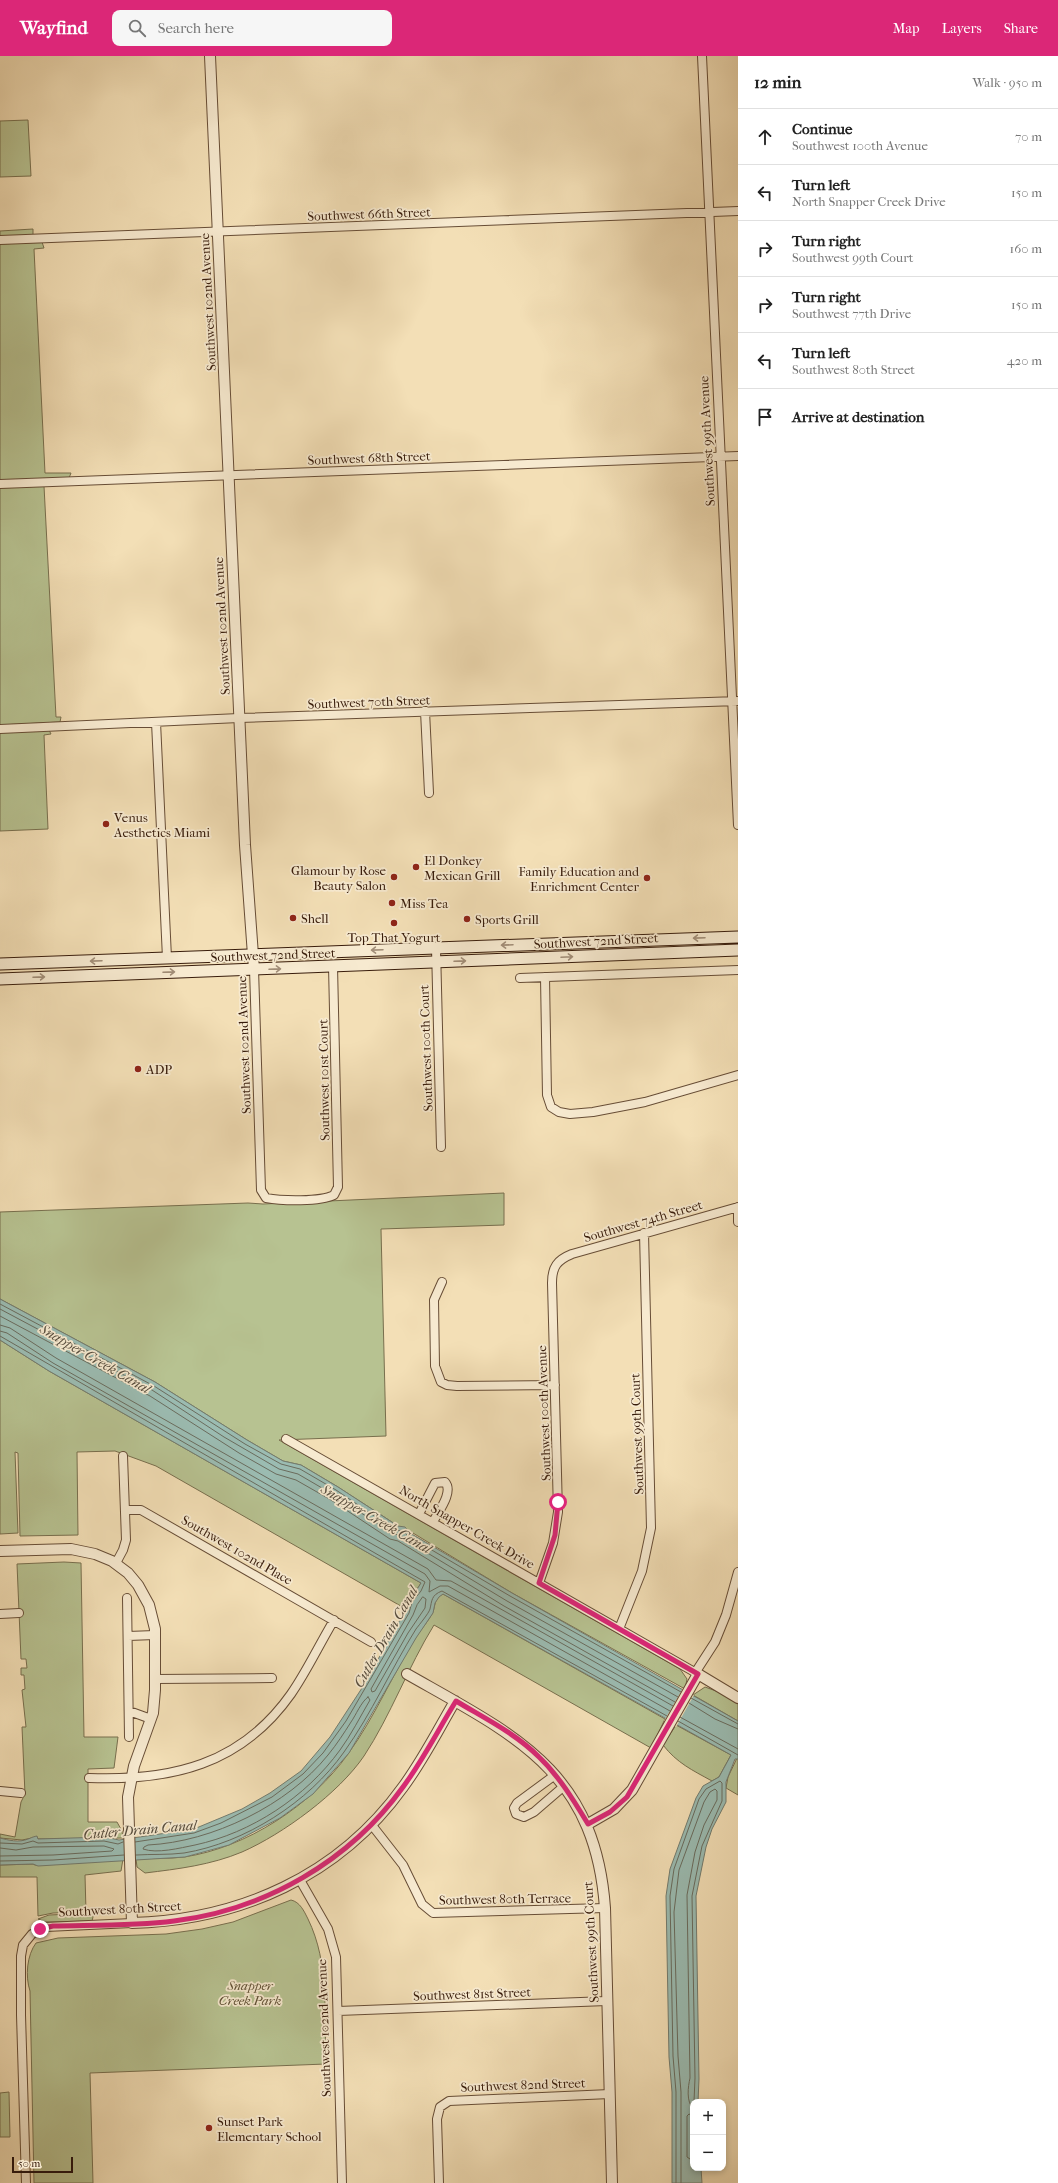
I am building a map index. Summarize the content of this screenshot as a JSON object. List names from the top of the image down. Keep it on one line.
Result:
{"streets":{"main road":["Southwest 72nd Street"],"street":["Southwest 66th Street","Southwest 102nd Avenue","Southwest 99th Avenue","Southwest 68th Street","Southwest 70th Street","Southwest 100th Court","Southwest 101st Court","Southwest 74th Street","Southwest 100th Avenue","Southwest 99th Court","North Snapper Creek Drive","Southwest 102nd Place","Southwest 80th Terrace","Southwest 80th Street","Southwest 81st Street","Southwest 82nd Street"]},"crossings":[["Southwest 66th Street","Southwest 102nd Avenue"],["Southwest 66th Street","Southwest 99th Avenue"],["Southwest 102nd Avenue","Southwest 68th Street"],["Southwest 102nd Avenue","Southwest 70th Street"],["Southwest 102nd Avenue","Southwest 72nd Street"],["Southwest 102nd Avenue","Southwest 101st Court"],["Southwest 102nd Avenue","Southwest 80th Street"],["Southwest 102nd Avenue","Southwest 81st Street"],["Southwest 99th Avenue","Southwest 68th Street"],["Southwest 99th Avenue","Southwest 70th Street"],["Southwest 72nd Street","Southwest 100th Court"],["Southwest 72nd Street","Southwest 101st Court"],["Southwest 74th Street","Southwest 100th Avenue"],["Southwest 74th Street","Southwest 99th Court"],["Southwest 100th Avenue","North Snapper Creek Drive"],["Southwest 99th Court","North Snapper Creek Drive"],["Southwest 99th Court","Southwest 80th Terrace"],["Southwest 99th Court","Southwest 80th Street"],["Southwest 99th Court","Southwest 81st Street"],["Southwest 99th Court","Southwest 82nd Street"],["Southwest 80th Terrace","Southwest 80th Street"]],"water":["Snapper Creek Canal","Cutler Drain Canal"],"parks":["Snapper Creek Park"],"places":["Venus Aesthetics Miami","El Donkey Mexican Grill","Glamour by Rose Beauty Salon","Family Education and Enrichment Center","Miss Tea","Shell","Sports Grill","Top That Yogurt","ADP","Sunset Park Elementary School"],"scale_bar":"50 m","page":{"header":"Wayfind","search":"Search here","nav":["Map","Layers","Share"],"heading":["12 min","Walk · 950 m"],"list":[["Continue","Southwest 100th Avenue","70 m"],["Turn left","North Snapper Creek Drive","150 m"],["Turn right","Southwest 99th Court","160 m"],["Turn right","Southwest 77th Drive","150 m"],["Turn left","Southwest 80th Street","420 m"],"Arrive at destination"],"map_buttons":["+","−"],"scale":"50 m"}}
